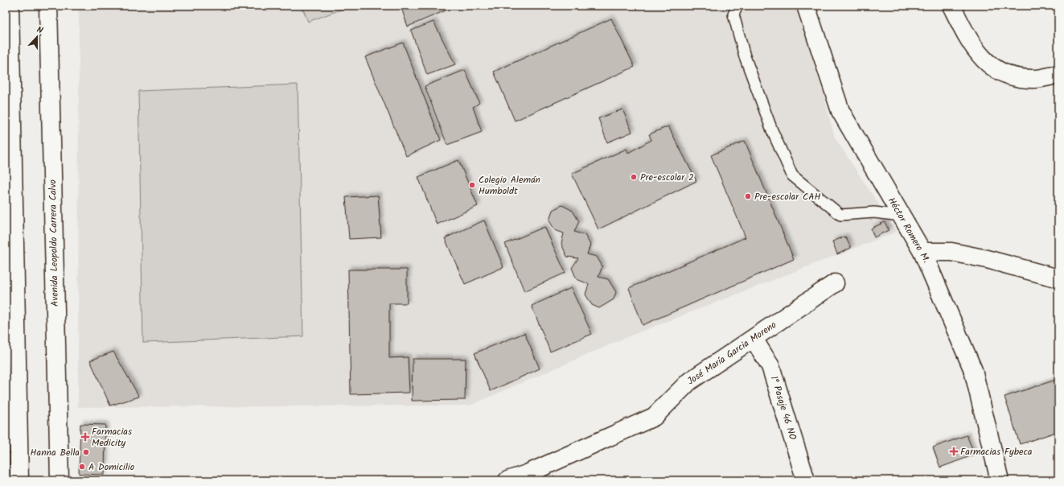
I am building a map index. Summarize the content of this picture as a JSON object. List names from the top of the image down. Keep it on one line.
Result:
{"streets":{"street":["Héctor Romero M.","Avenida Leopoldo Carrera Calvo","José María Garcia Moreno","1° Pasaje 46 NO"]},"crossings":[["José María Garcia Moreno","1° Pasaje 46 NO"]],"places":{"other":["Pre-escolar 2","Colegio Alemán Humboldt","Pre-escolar CAH","Hanna Bella","A Domicilio"],"health":["Farmacias Medicity","Farmacias Fybeca"]},"north":"top"}
